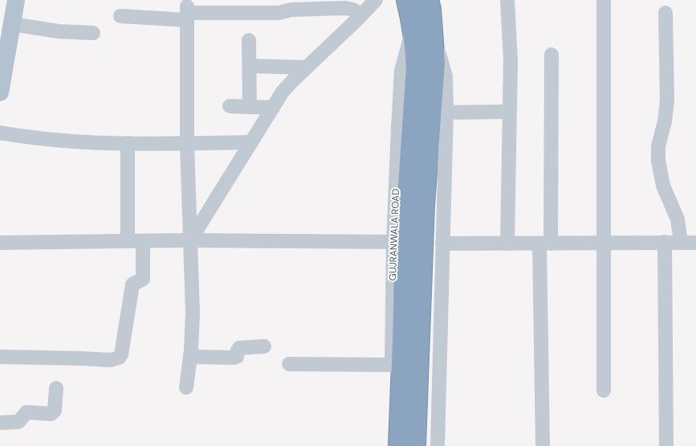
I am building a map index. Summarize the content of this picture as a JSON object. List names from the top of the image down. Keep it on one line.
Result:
{"streets":{"highway":["GUJRANWALA ROAD"]}}
